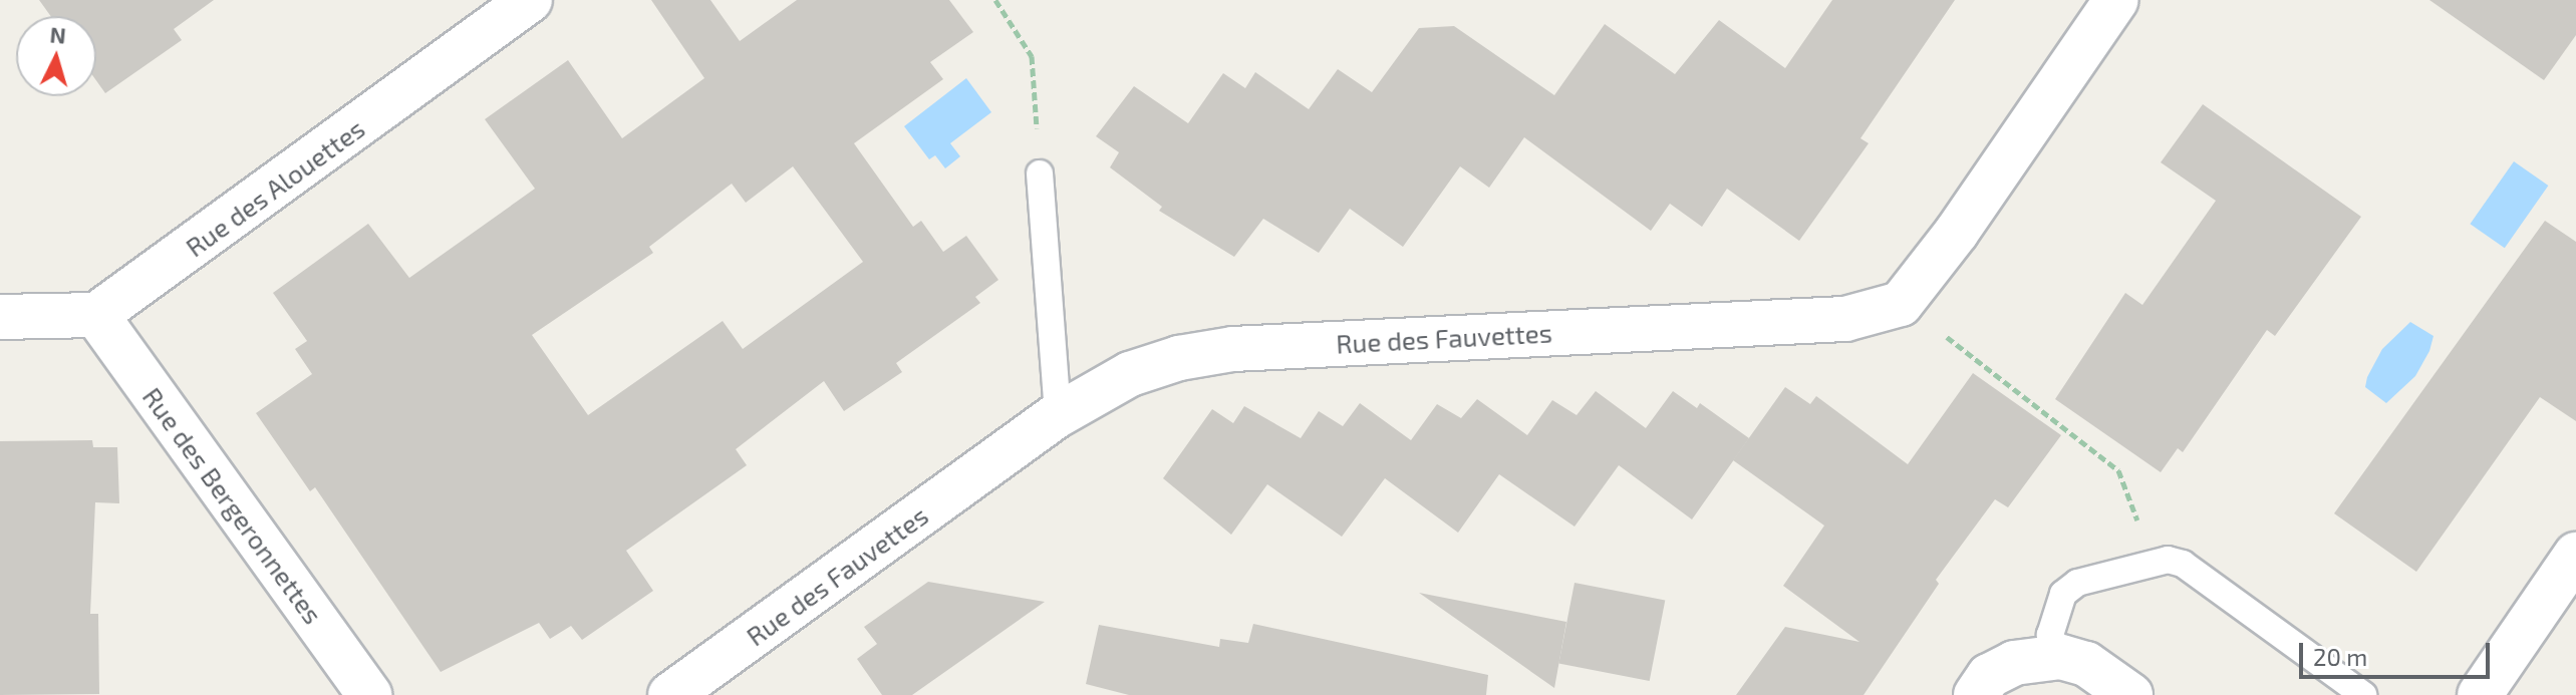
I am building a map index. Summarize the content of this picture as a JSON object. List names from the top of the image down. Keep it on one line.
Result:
{"streets":{"street":["Rue des Alouettes","Rue des Fauvettes","Rue des Bergeronnettes"]},"crossings":[["Rue des Alouettes","Rue des Bergeronnettes"]],"scale_bar":"20 m","north":"top"}
